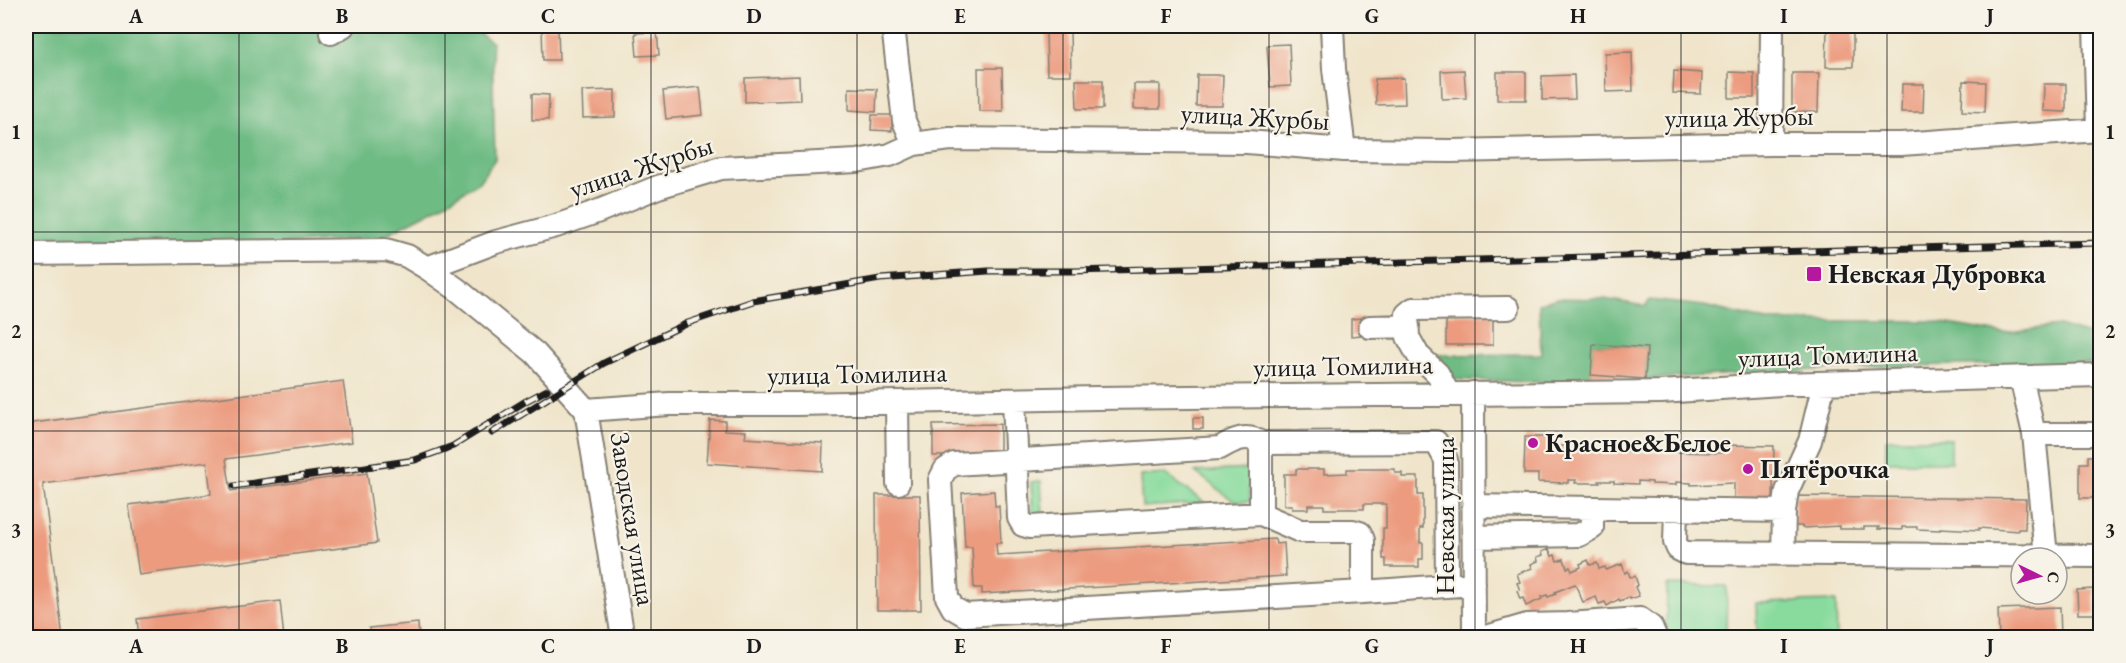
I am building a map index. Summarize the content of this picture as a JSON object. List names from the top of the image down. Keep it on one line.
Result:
{"streets":{"street":["улица Журбы","улица Томилина","Невская улица","Заводская улица"]},"crossings":[["улица Томилина","Невская улица"],["улица Томилина","Заводская улица"]],"places":{"transit":["Невская Дубровка"],"other":["Красное&Белое","Пятёрочка"]},"north":"right","grid":{"columns":["A","B","C","D","E","F","G","H","I","J"],"rows":["1","2","3"]}}
